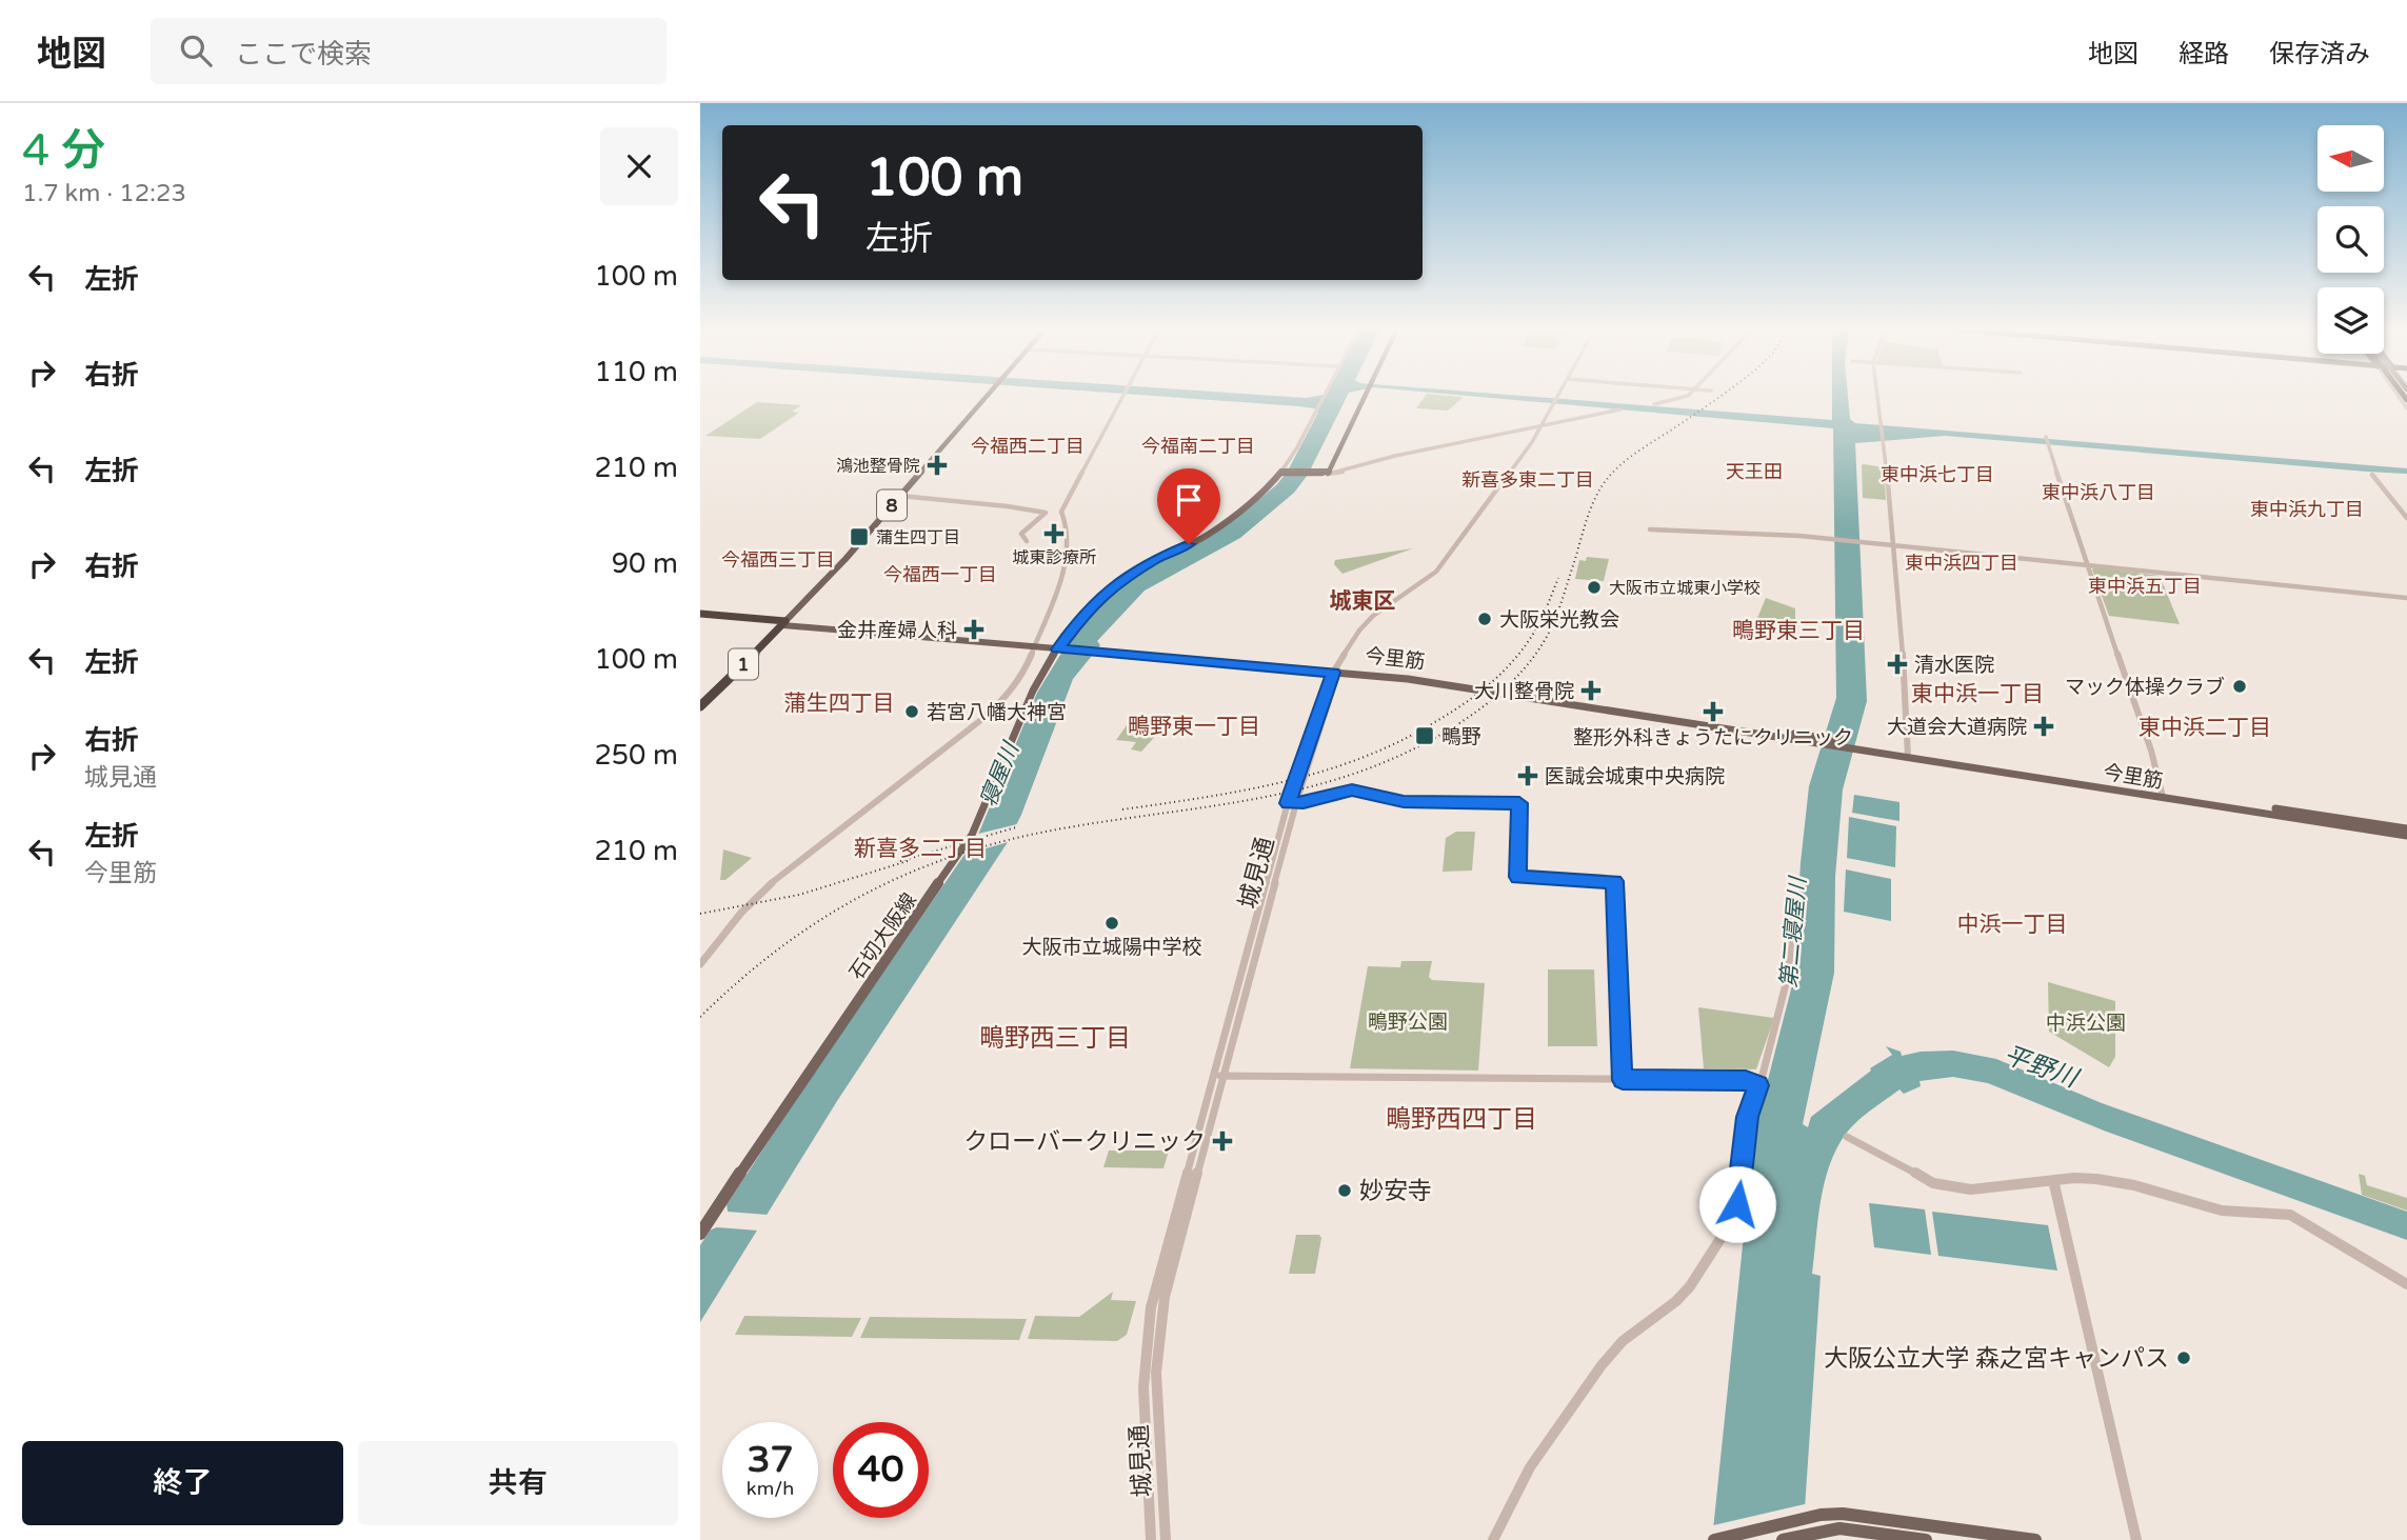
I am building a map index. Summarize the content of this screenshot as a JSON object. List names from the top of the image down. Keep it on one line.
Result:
{"streets":{"highway":["1"],"main road":["8","今里筋","石切大阪線"],"street":["城見通"]},"crossings":[["8","今里筋"],["8","1"],["今里筋","1"],["今里筋","城見通"],["今里筋","石切大阪線"]],"districts":["今福西二丁目","今福南二丁目","天王田","東中浜七丁目","新喜多東二丁目","東中浜八丁目","東中浜九丁目","今福西三丁目","東中浜四丁目","今福西一丁目","東中浜五丁目","城東区","鴫野東三丁目","東中浜一丁目","蒲生四丁目","鴫野東一丁目","東中浜二丁目","新喜多二丁目","中浜一丁目","鴫野西三丁目","鴫野西四丁目"],"water":["寝屋川","第二寝屋川","平野川"],"parks":["鴫野公園","中浜公園"],"places":{"health":["鴻池整骨院","城東診療所","金井産婦人科","清水医院","大川整骨院","整形外科きょうたにクリニック","大道会大道病院","医誠会城東中央病院","クローバークリニック"],"transit":["蒲生四丁目","鴫野"],"other":["大阪市立城東小学校","大阪栄光教会","マック体操クラブ","若宮八幡大神宮","大阪市立城陽中学校","妙安寺","大阪公立大学 森之宮キャンパス"]},"north":"left","page":{"header":"地図","search":"ここで検索","nav":["地図","経路","保存済み"],"heading":["4 分","1.7 km · 12:23"],"turn":["100 m","左折"],"list":[{"name":"左折","value":"100 m"},{"name":"右折","value":"110 m"},{"name":"左折","value":"210 m"},{"name":"右折","value":"90 m"},{"name":"左折","value":"100 m"},{"name":"右折","note":"城見通","value":"250 m"},{"name":"左折","note":"今里筋","value":"210 m"}],"speed":"37 km/h","limit":"40","buttons":["終了","共有"]}}
